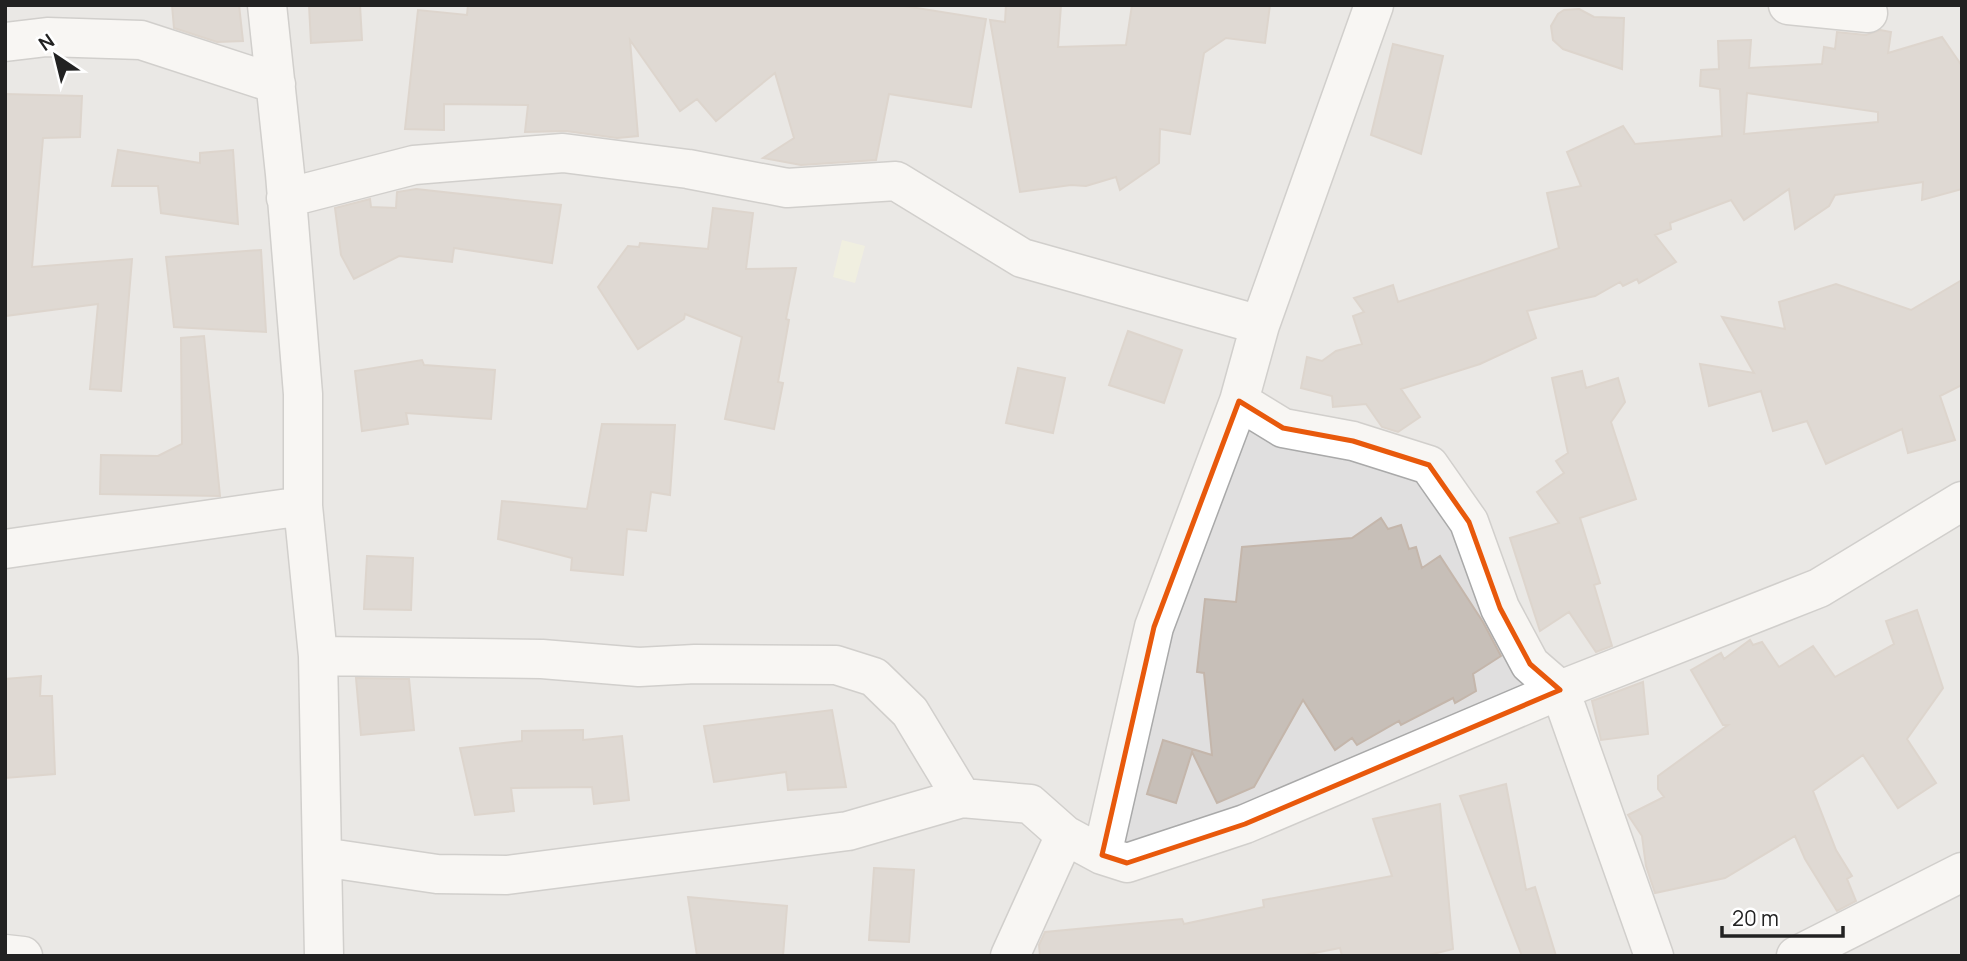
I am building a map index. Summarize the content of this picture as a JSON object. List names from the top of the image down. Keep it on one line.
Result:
{"scale_bar":"20 m","north":"top left"}
